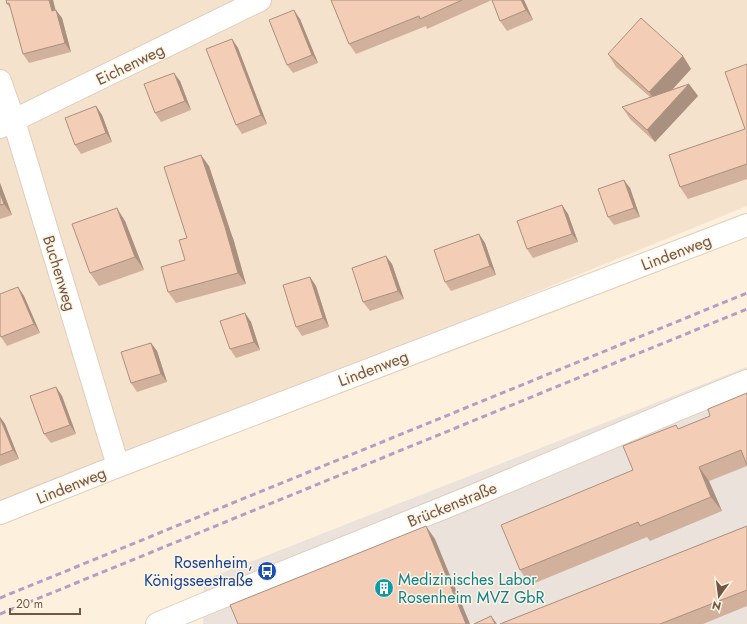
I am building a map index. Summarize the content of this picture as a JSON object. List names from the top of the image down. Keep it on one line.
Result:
{"streets":{"street":["Eichenweg","Lindenweg","Buchenweg","Brückenstraße"]},"crossings":[["Eichenweg","Buchenweg"],["Lindenweg","Buchenweg"]],"places":{"bus stop":["Rosenheim, Königsseestraße"],"building":["Medizinisches Labor Rosenheim MVZ GbR"]},"scale_bar":"20 m","north":"bottom"}
